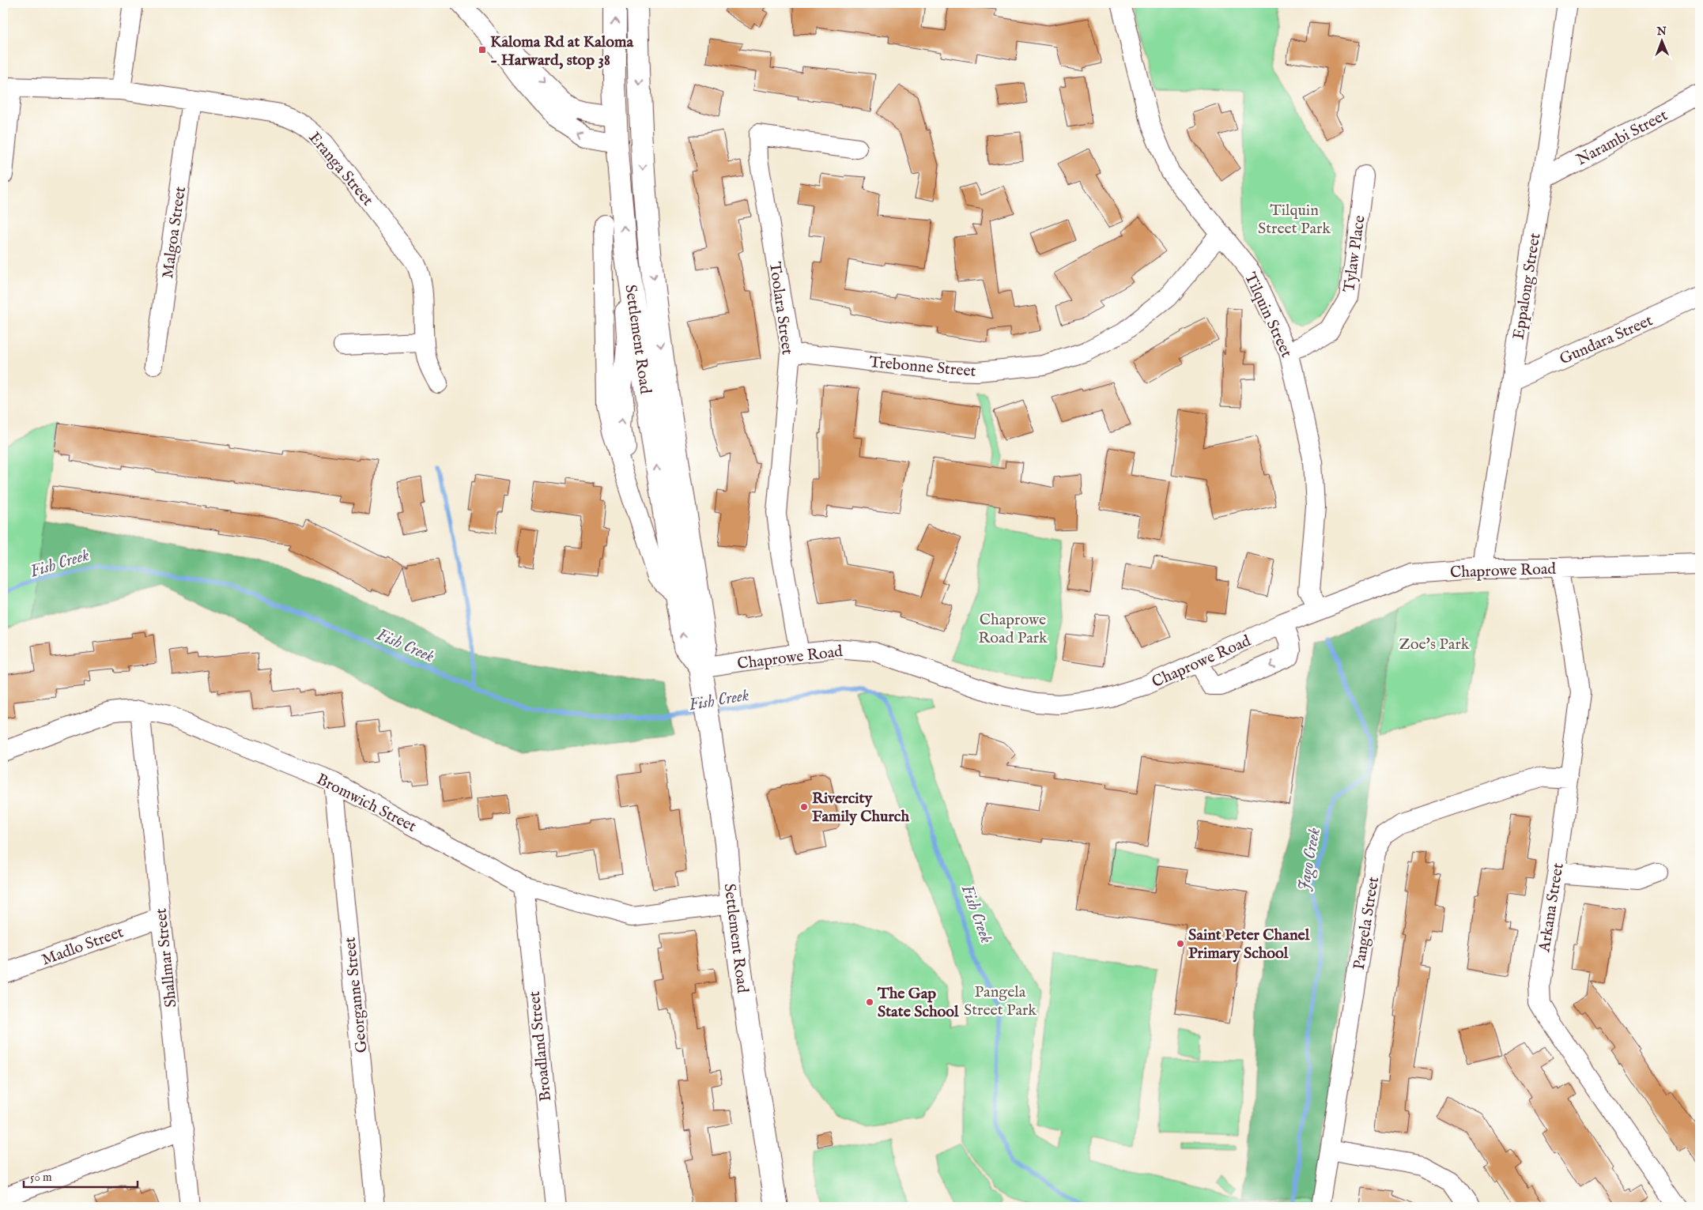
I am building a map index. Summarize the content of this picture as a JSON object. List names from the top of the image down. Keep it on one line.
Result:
{"streets":{"main road":["Settlement Road"],"street":["Narambi Street","Eranga Street","Malgoa Street","Tylaw Place","Eppalong Street","Toolara Street","Tilquin Street","Gundara Street","Trebonne Street","Chaprowe Road","Bromwich Street","Arkana Street","Pangela Street","Madlo Street","Shallmar Street","Georganne Street","Broadland Street"]},"crossings":[["Narambi Street","Eppalong Street"],["Eranga Street","Malgoa Street"],["Tylaw Place","Tilquin Street"],["Eppalong Street","Gundara Street"],["Eppalong Street","Chaprowe Road"],["Toolara Street","Trebonne Street"],["Toolara Street","Chaprowe Road"],["Tilquin Street","Trebonne Street"],["Tilquin Street","Chaprowe Road"],["Settlement Road","Chaprowe Road"],["Settlement Road","Bromwich Street"],["Chaprowe Road","Arkana Street"],["Bromwich Street","Shallmar Street"],["Bromwich Street","Georganne Street"],["Bromwich Street","Broadland Street"],["Arkana Street","Pangela Street"],["Madlo Street","Shallmar Street"]],"water":["Fish Creek","Jago Creek"],"parks":["Tilquin Street Park","Chaprowe Road Park","Zoe's Park","Pangela Street Park"],"places":{"transit":["Kaloma Rd at Kaloma - Harward, stop 38"],"other":["Rivercity Family Church","Saint Peter Chanel Primary School","The Gap State School"]},"scale_bar":"50 m","north":"top"}
